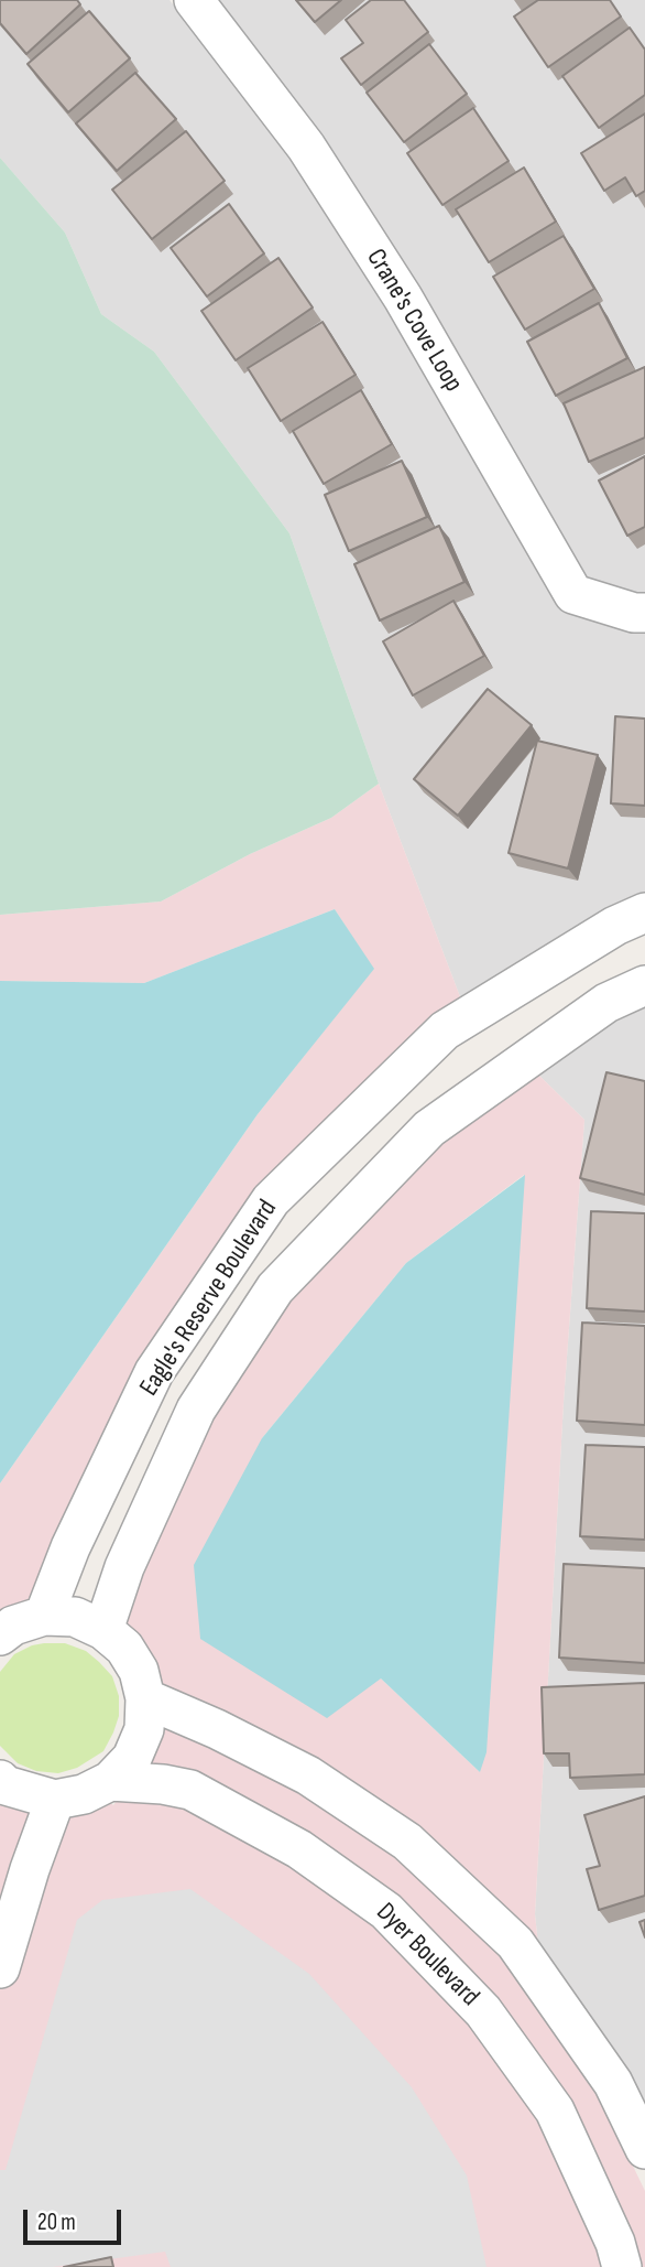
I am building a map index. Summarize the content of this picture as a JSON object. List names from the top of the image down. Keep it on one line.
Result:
{"streets":{"street":["Crane's Cove Loop","Eagle's Reserve Boulevard","Dyer Boulevard"]},"scale_bar":"20 m"}
